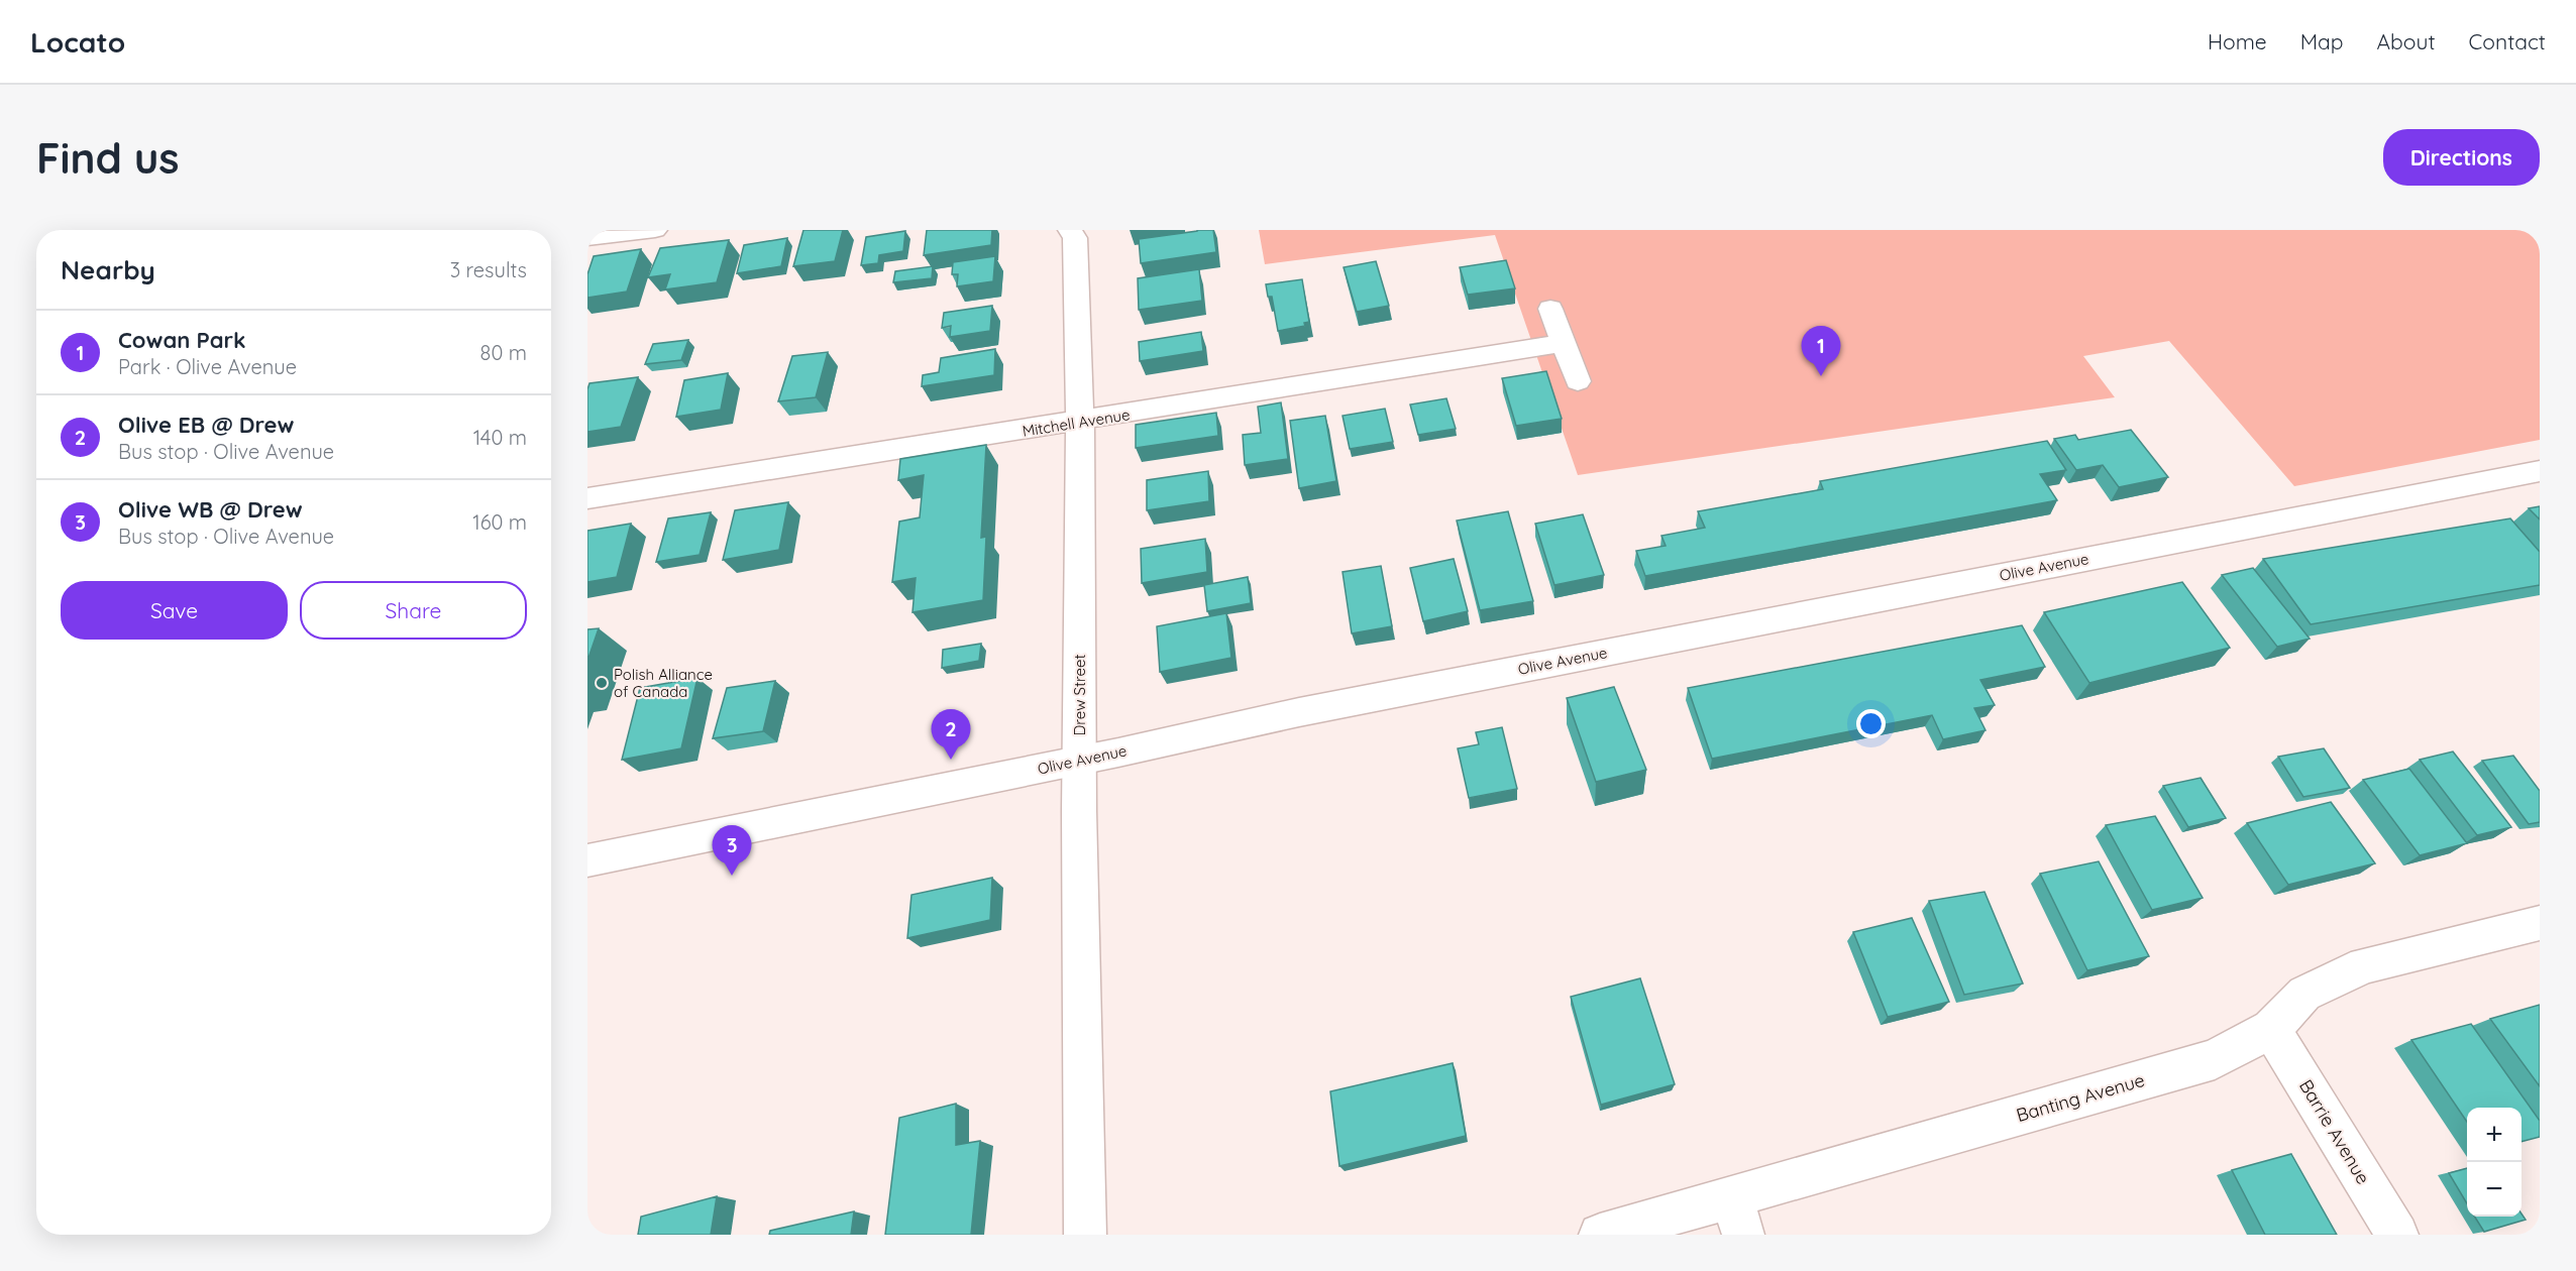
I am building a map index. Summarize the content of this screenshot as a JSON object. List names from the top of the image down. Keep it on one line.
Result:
{"streets":{"street":["Mitchell Avenue","Olive Avenue","Drew Street","Banting Avenue","Barrie Avenue"]},"crossings":[["Mitchell Avenue","Drew Street"],["Olive Avenue","Drew Street"],["Banting Avenue","Barrie Avenue"]],"places":["Polish Alliance of Canada"],"page":{"header":"Locato","nav":["Home","Map","About","Contact"],"buttons":["Directions",["Save","Share"]],"title":"Find us","heading":["Nearby","3 results"],"list":[{"mark":"1","name":"Cowan Park","note":"Park · Olive Avenue","value":"80 m"},{"mark":"2","name":"Olive EB @ Drew","note":"Bus stop · Olive Avenue","value":"140 m"},{"mark":"3","name":"Olive WB @ Drew","note":"Bus stop · Olive Avenue","value":"160 m"}],"pins":["1","2","3"],"map_buttons":["+","−"]}}
